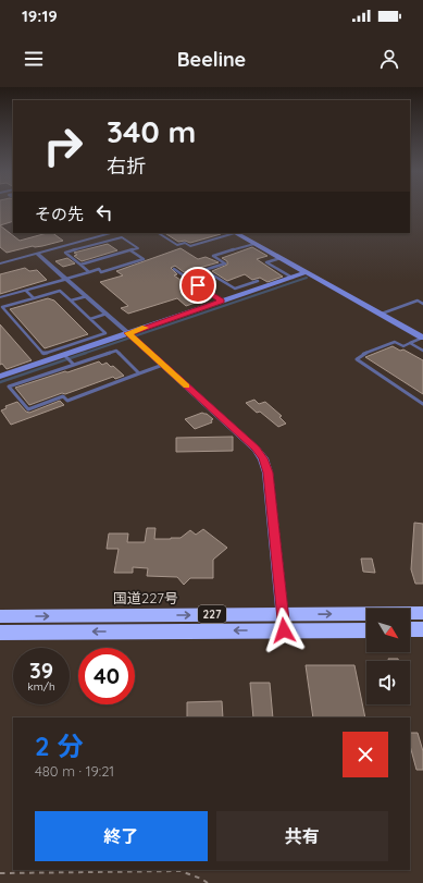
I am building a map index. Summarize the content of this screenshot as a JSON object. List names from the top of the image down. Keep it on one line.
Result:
{"streets":{"highway":["国道227号","227"]},"north":"bottom right","page":{"status":"19:19","header":"Beeline","turn":["340 m","右折"],"then":"その先","speed":"39 km/h","limit":"40","heading":["2 分","480 m · 19:21"],"buttons":["終了","共有"]}}
